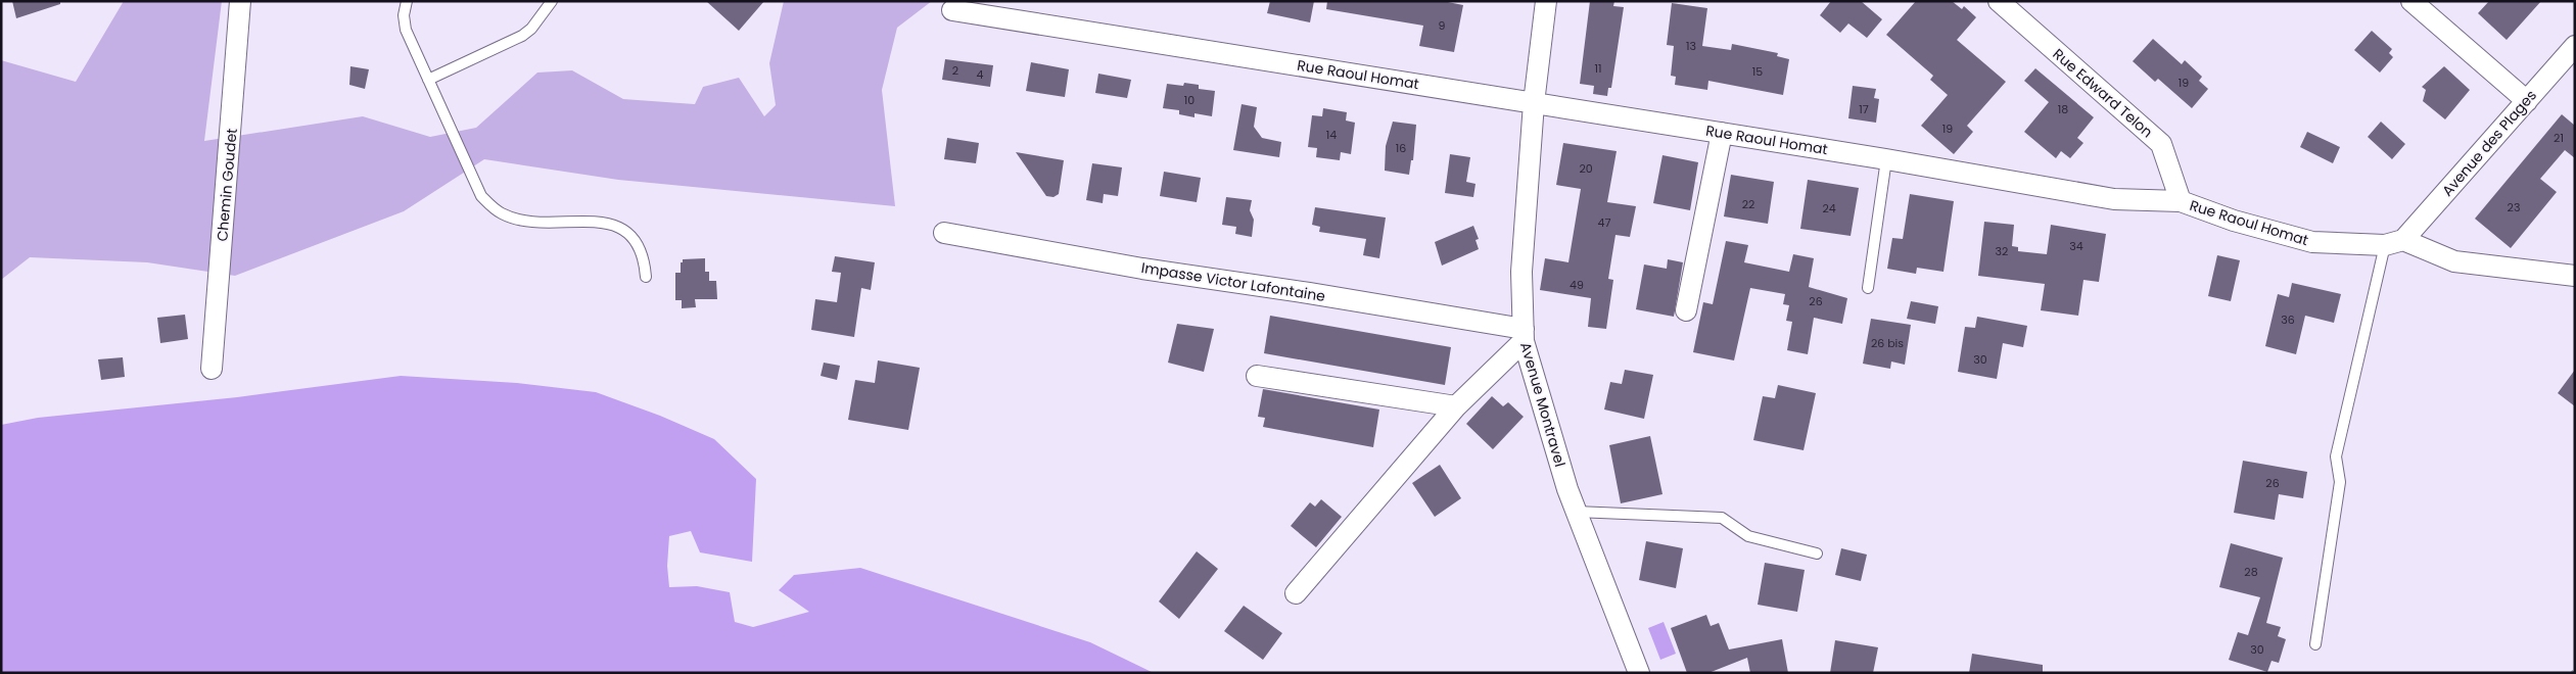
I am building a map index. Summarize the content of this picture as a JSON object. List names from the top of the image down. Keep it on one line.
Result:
{"streets":{"street":["Rue Raoul Homat","Rue Edward Telon","Avenue des Plages","Chemin Goudet","Impasse Victor Lafontaine","Avenue Montravel"]},"crossings":[["Rue Raoul Homat","Rue Edward Telon"],["Rue Raoul Homat","Avenue des Plages"],["Rue Raoul Homat","Avenue Montravel"],["Impasse Victor Lafontaine","Avenue Montravel"]],"house_numbers":["9","13","11","2","15","4","19","10","17","18","19","14","21","16","20","22","23","24","47","34","32","49","26","36","26 bis","30","26","28","30"]}
